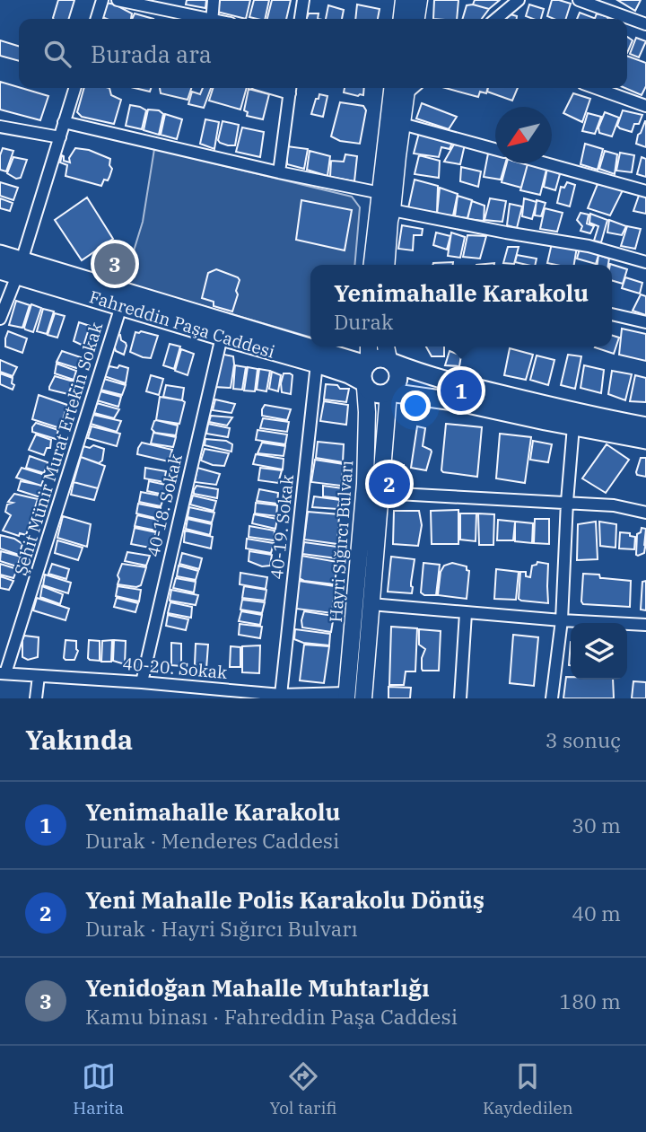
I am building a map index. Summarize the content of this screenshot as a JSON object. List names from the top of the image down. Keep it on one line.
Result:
{"streets":{"main road":["Fahreddin Paşa Caddesi"],"street":["Şehit Münir Murat Ertekin Sokak","40-18. Sokak","40-19. Sokak","Hayri Sığırcı Bulvarı","40-20. Sokak"]},"crossings":[["Fahreddin Paşa Caddesi","Şehit Münir Murat Ertekin Sokak"],["Fahreddin Paşa Caddesi","40-18. Sokak"],["Fahreddin Paşa Caddesi","40-19. Sokak"],["Fahreddin Paşa Caddesi","Hayri Sığırcı Bulvarı"],["Şehit Münir Murat Ertekin Sokak","40-20. Sokak"],["40-18. Sokak","40-20. Sokak"],["40-19. Sokak","40-20. Sokak"],["Hayri Sığırcı Bulvarı","40-20. Sokak"]],"north":"bottom left","page":{"search":"Burada ara","pins":["3","1","2"],"popup":["Yenimahalle Karakolu","Durak"],"heading":["Yakında","3 sonuç"],"list":[{"mark":"1","name":"Yenimahalle Karakolu","note":"Durak · Menderes Caddesi","value":"30 m"},{"mark":"2","name":"Yeni Mahalle Polis Karakolu Dönüş","note":"Durak · Hayri Sığırcı Bulvarı","value":"40 m"},{"mark":"3","name":"Yenidoğan Mahalle Muhtarlığı","note":"Kamu binası · Fahreddin Paşa Caddesi","value":"180 m"}],"nav":["Harita","Yol tarifi","Kaydedilen"]}}
